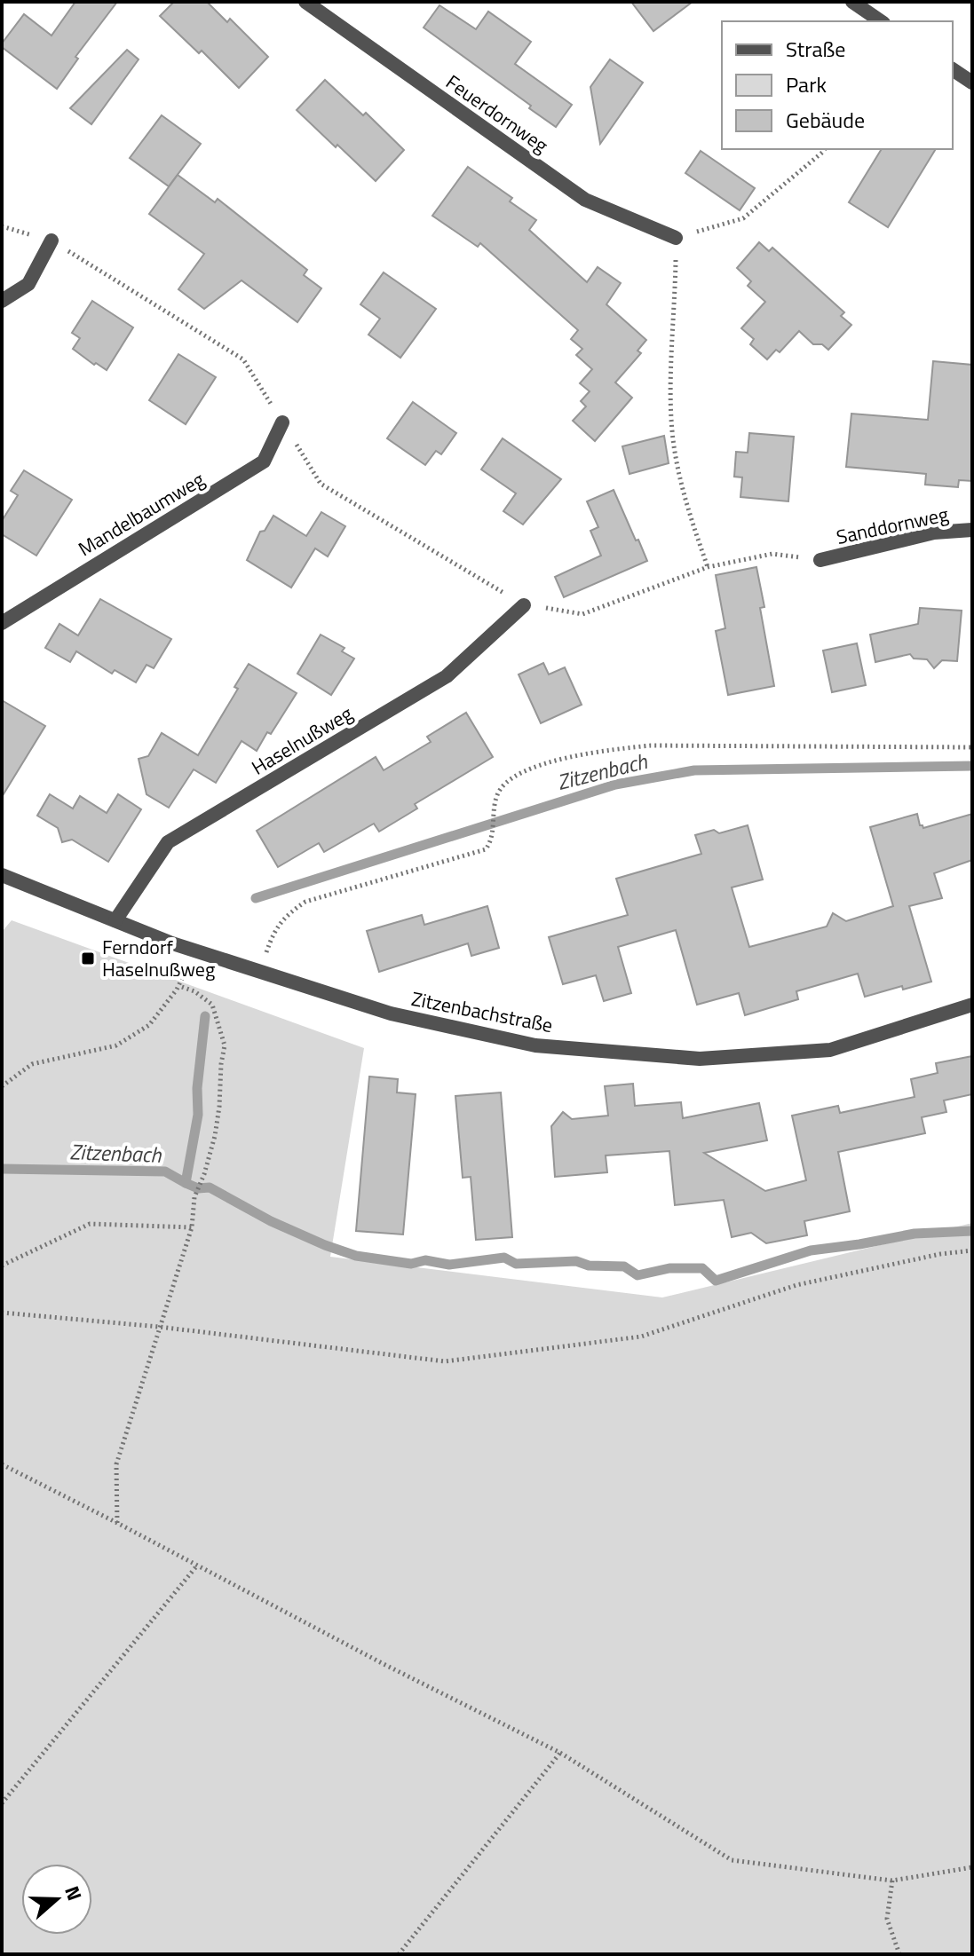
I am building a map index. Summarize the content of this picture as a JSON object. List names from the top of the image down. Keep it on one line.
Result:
{"streets":{"street":["Feuerdornweg","Mandelbaumweg","Sanddornweg","Haselnußweg","Zitzenbachstraße"]},"crossings":[["Haselnußweg","Zitzenbachstraße"]],"water":["Zitzenbach"],"places":{"transit":["Ferndorf Haselnußweg"]},"legend":["Straße","Park","Gebäude"],"north":"right"}
